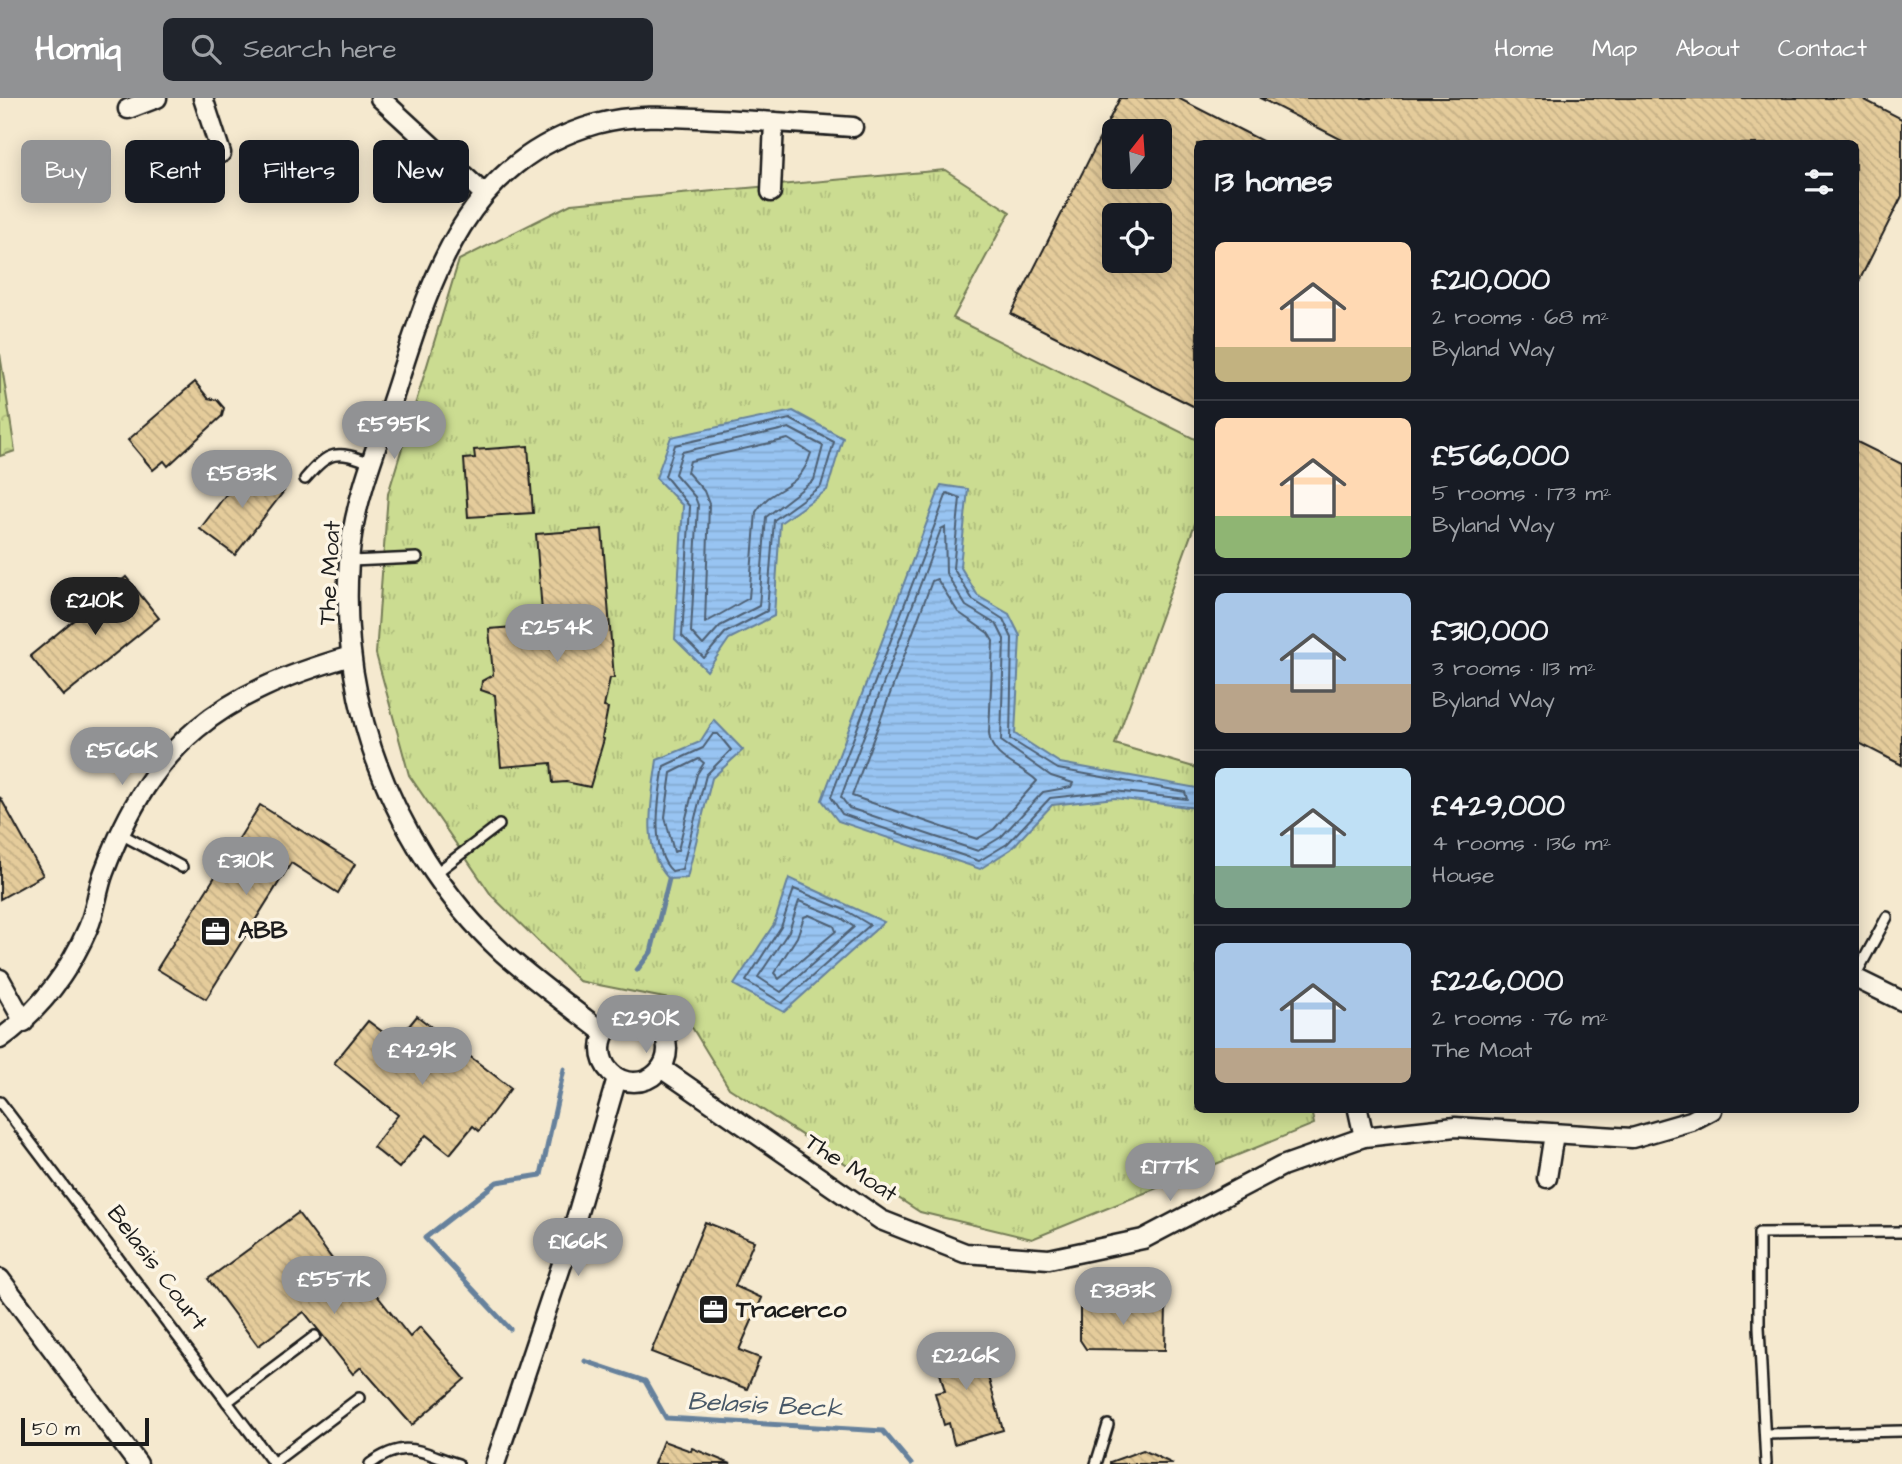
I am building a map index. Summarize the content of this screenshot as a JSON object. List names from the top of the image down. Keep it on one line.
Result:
{"streets":{"street":["The Moat"],"lane":["Belasis Court"]},"water":["Belasis Beck"],"places":{"office":["ABB","Tracerco"]},"scale_bar":"50 m","north":"top","page":{"header":"Homiq","search":"Search here","nav":["Home","Map","About","Contact"],"chip":["Buy","Rent","Filters","New"],"heading":"13 homes","list":[{"name":"£210,000","note":"2 rooms · 68 m² · Byland Way"},{"name":"£566,000","note":"5 rooms · 173 m² · Byland Way"},{"name":"£310,000","note":"3 rooms · 113 m² · Byland Way"},{"name":"£429,000","note":"4 rooms · 136 m² · House"},{"name":"£226,000","note":"2 rooms · 76 m² · The Moat"}],"price":["£595K","£583K","£210K","£254K","£566K","£310K","£290K","£429K","£177K","£166K","£557K","£383K","£226K"],"scale":"50 m"}}
